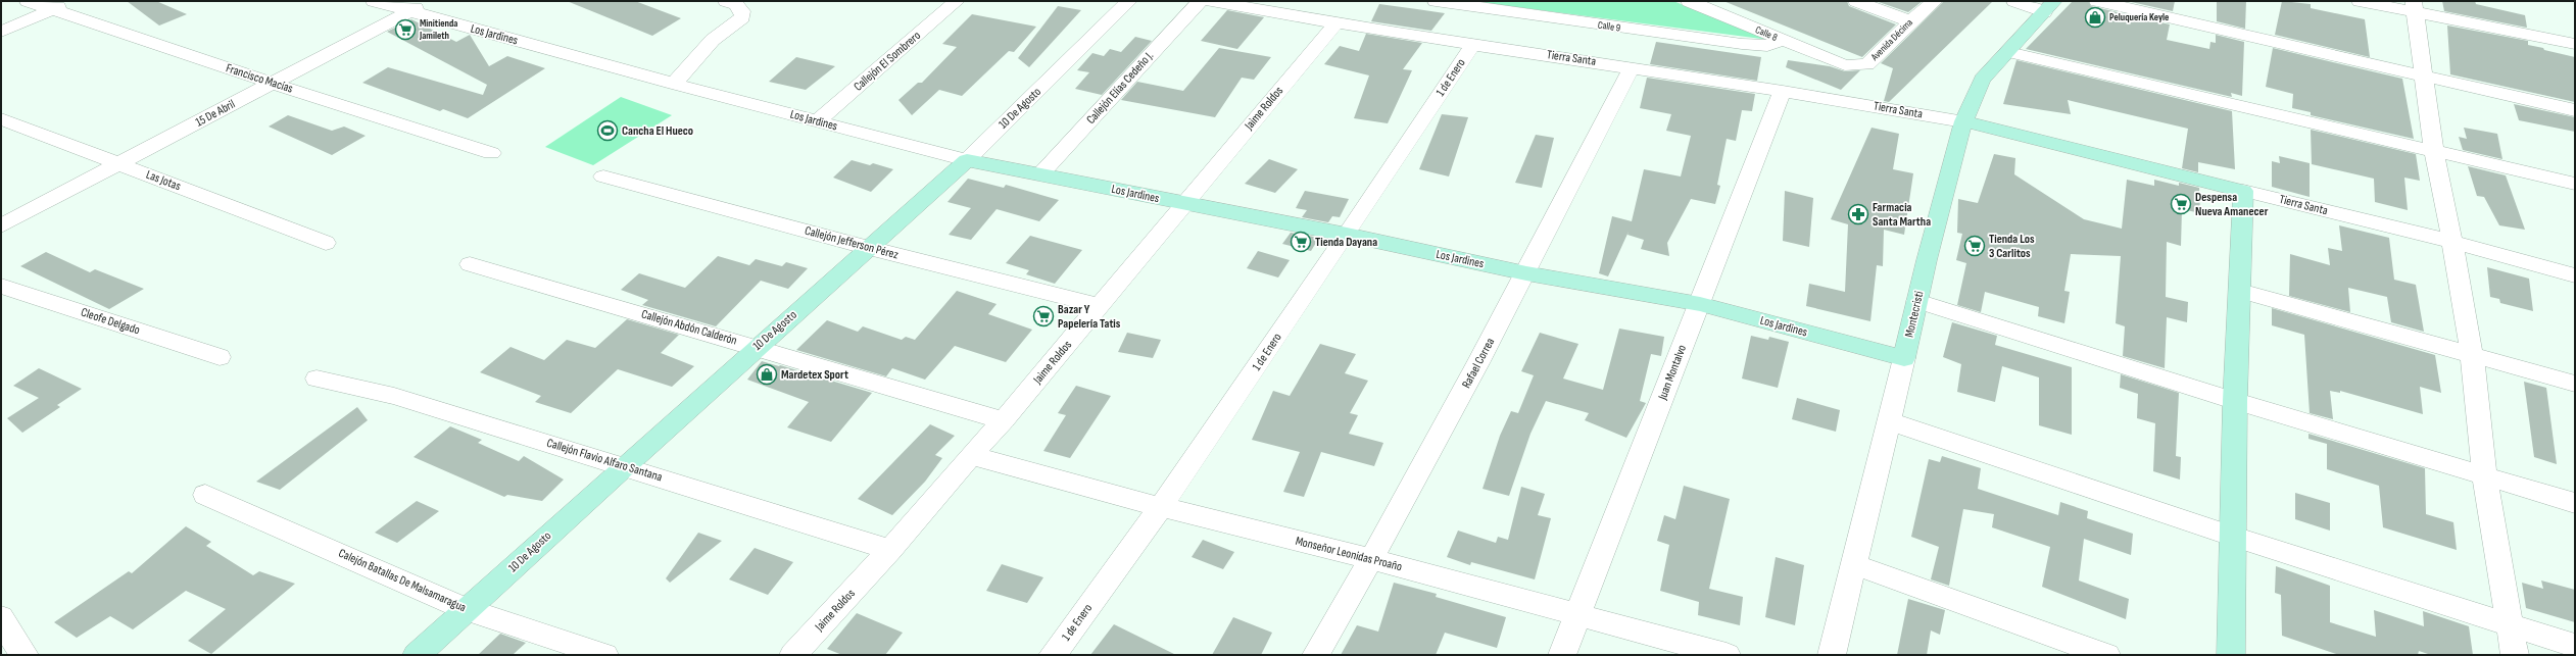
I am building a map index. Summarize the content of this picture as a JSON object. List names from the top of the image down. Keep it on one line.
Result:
{"streets":{"street":["Calle 9","Calle 8","Los Jardines","Avenida Décima","Tierra Santa","Callejón El Sombrero","1 de Enero","Francisco Macías","Callejón Elías Cedeño J.","10 De Agosto","Jaime Roldos","15 De Abril","Las Jotas","Callejón Jefferson Pérez","Montecristi","Cleofe Delgado","Callejón Abdón Calderón","Rafael Correa","Juan Montalvo","Callejón Flavio Alfaro Santana","Monseñor Leonidas Proaño","Calejón Batallas De Malsamaragua"]},"crossings":[["Calle 9","Calle 8"],["Calle 8","Avenida Décima"],["Los Jardines","Callejón El Sombrero"],["Los Jardines","1 de Enero"],["Los Jardines","Callejón Elías Cedeño J."],["Los Jardines","10 De Agosto"],["Los Jardines","Jaime Roldos"],["Los Jardines","15 De Abril"],["Los Jardines","Montecristi"],["Los Jardines","Rafael Correa"],["Los Jardines","Juan Montalvo"],["Tierra Santa","1 de Enero"],["Tierra Santa","Jaime Roldos"],["Tierra Santa","Montecristi"],["Tierra Santa","Rafael Correa"],["Tierra Santa","Juan Montalvo"],["1 de Enero","Monseñor Leonidas Proaño"],["Francisco Macías","15 De Abril"],["10 De Agosto","Callejón Jefferson Pérez"],["10 De Agosto","Callejón Abdón Calderón"],["10 De Agosto","Callejón Flavio Alfaro Santana"],["10 De Agosto","Calejón Batallas De Malsamaragua"],["Jaime Roldos","Callejón Jefferson Pérez"],["Jaime Roldos","Callejón Abdón Calderón"],["Jaime Roldos","Callejón Flavio Alfaro Santana"],["Jaime Roldos","Monseñor Leonidas Proaño"],["15 De Abril","Las Jotas"],["Rafael Correa","Monseñor Leonidas Proaño"],["Juan Montalvo","Monseñor Leonidas Proaño"]],"places":{"shop":["Peluquería Keyle","Mardetex Sport"],"supermarket":["Minitienda Jamileth","Despensa Nueva Amanecer","Tienda Dayana","Tienda Los 3 Carlitos","Bazar Y Papelería Tatis"],"sports":["Cancha El Hueco"],"pharmacy":["Farmacia Santa Martha"]}}
